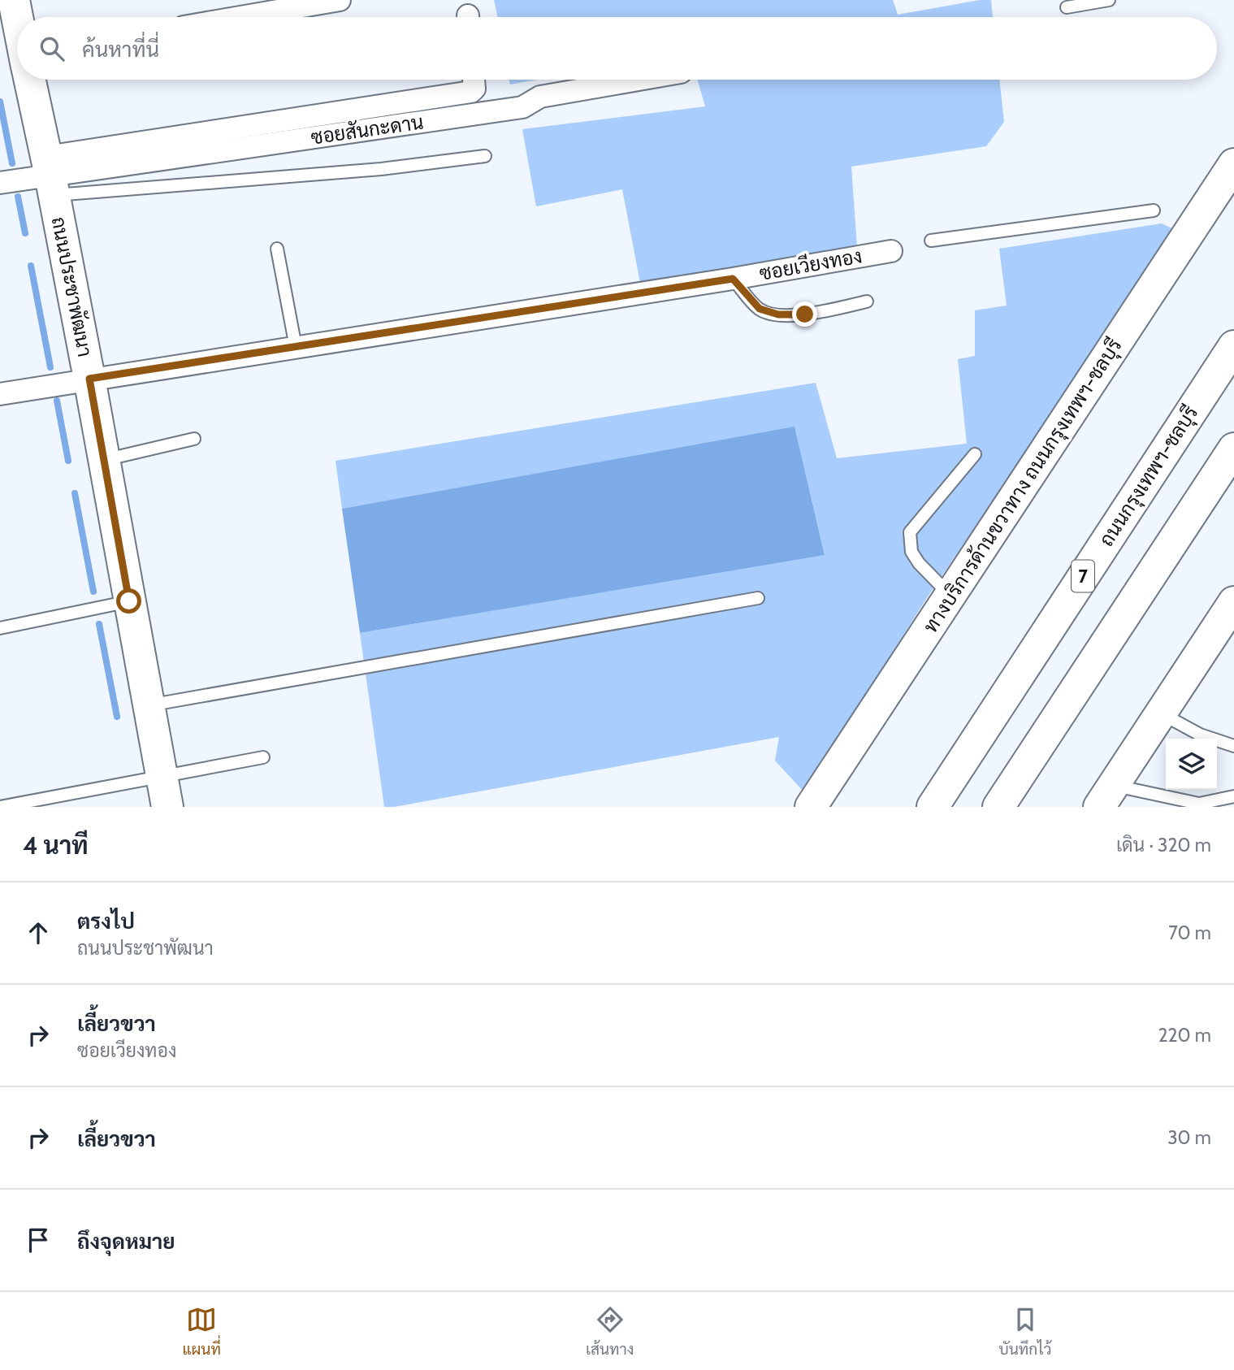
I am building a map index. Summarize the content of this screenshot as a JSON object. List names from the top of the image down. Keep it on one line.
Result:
{"streets":{"main road":["ถนนประชาพัฒนา","ถนนกรุงเทพฯ-ชลบุรี","ทางบริการด้านขวาทาง ถนนกรุงเทพฯ-ชลบุรี","7"],"street":["ซอยสันกะดาน","ซอยเวียงทอง"]},"crossings":[["ซอยสันกะดาน","ถนนประชาพัฒนา"],["ซอยเวียงทอง","ถนนประชาพัฒนา"]],"page":{"search":"ค้นหาที่นี่","heading":["4 นาที","เดิน · 320 m"],"list":[["ตรงไป","ถนนประชาพัฒนา","70 m"],["เลี้ยวขวา","ซอยเวียงทอง","220 m"],["เลี้ยวขวา","30 m"],"ถึงจุดหมาย"],"nav":["แผนที่","เส้นทาง","บันทึกไว้"]}}
